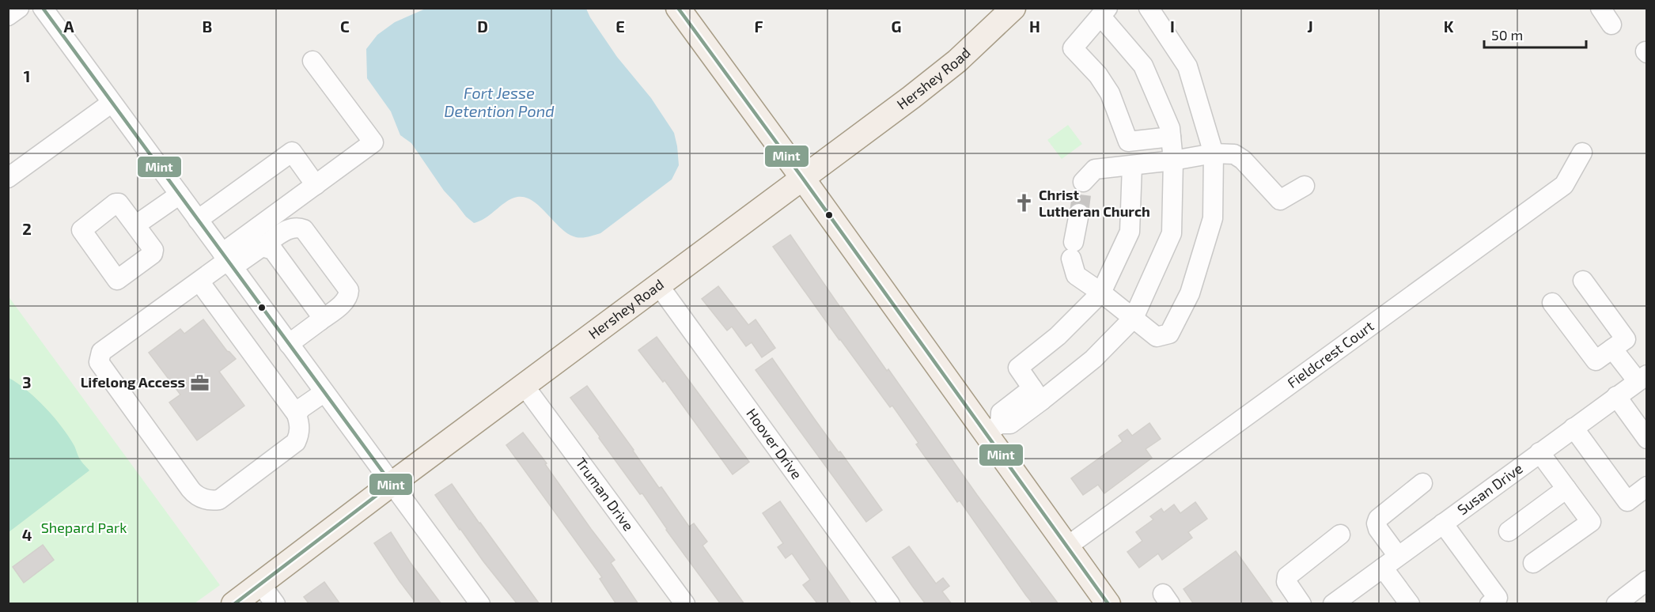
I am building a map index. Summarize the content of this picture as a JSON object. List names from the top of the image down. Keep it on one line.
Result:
{"streets":{"main road":["Hershey Road"],"street":["Fieldcrest Court","Hoover Drive","Susan Drive","Truman Drive"]},"crossings":[["Hershey Road","Hoover Drive"],["Hershey Road","Truman Drive"]],"water":["Fort Jesse Detention Pond"],"parks":["Shepard Park"],"places":{"church":["Christ Lutheran Church"],"office":["Lifelong Access"]},"lines":["transit line Mint"],"scale_bar":"50 m","grid":{"columns":["A","B","C","D","E","F","G","H","I","J","K"],"rows":["1","2","3","4"]}}
